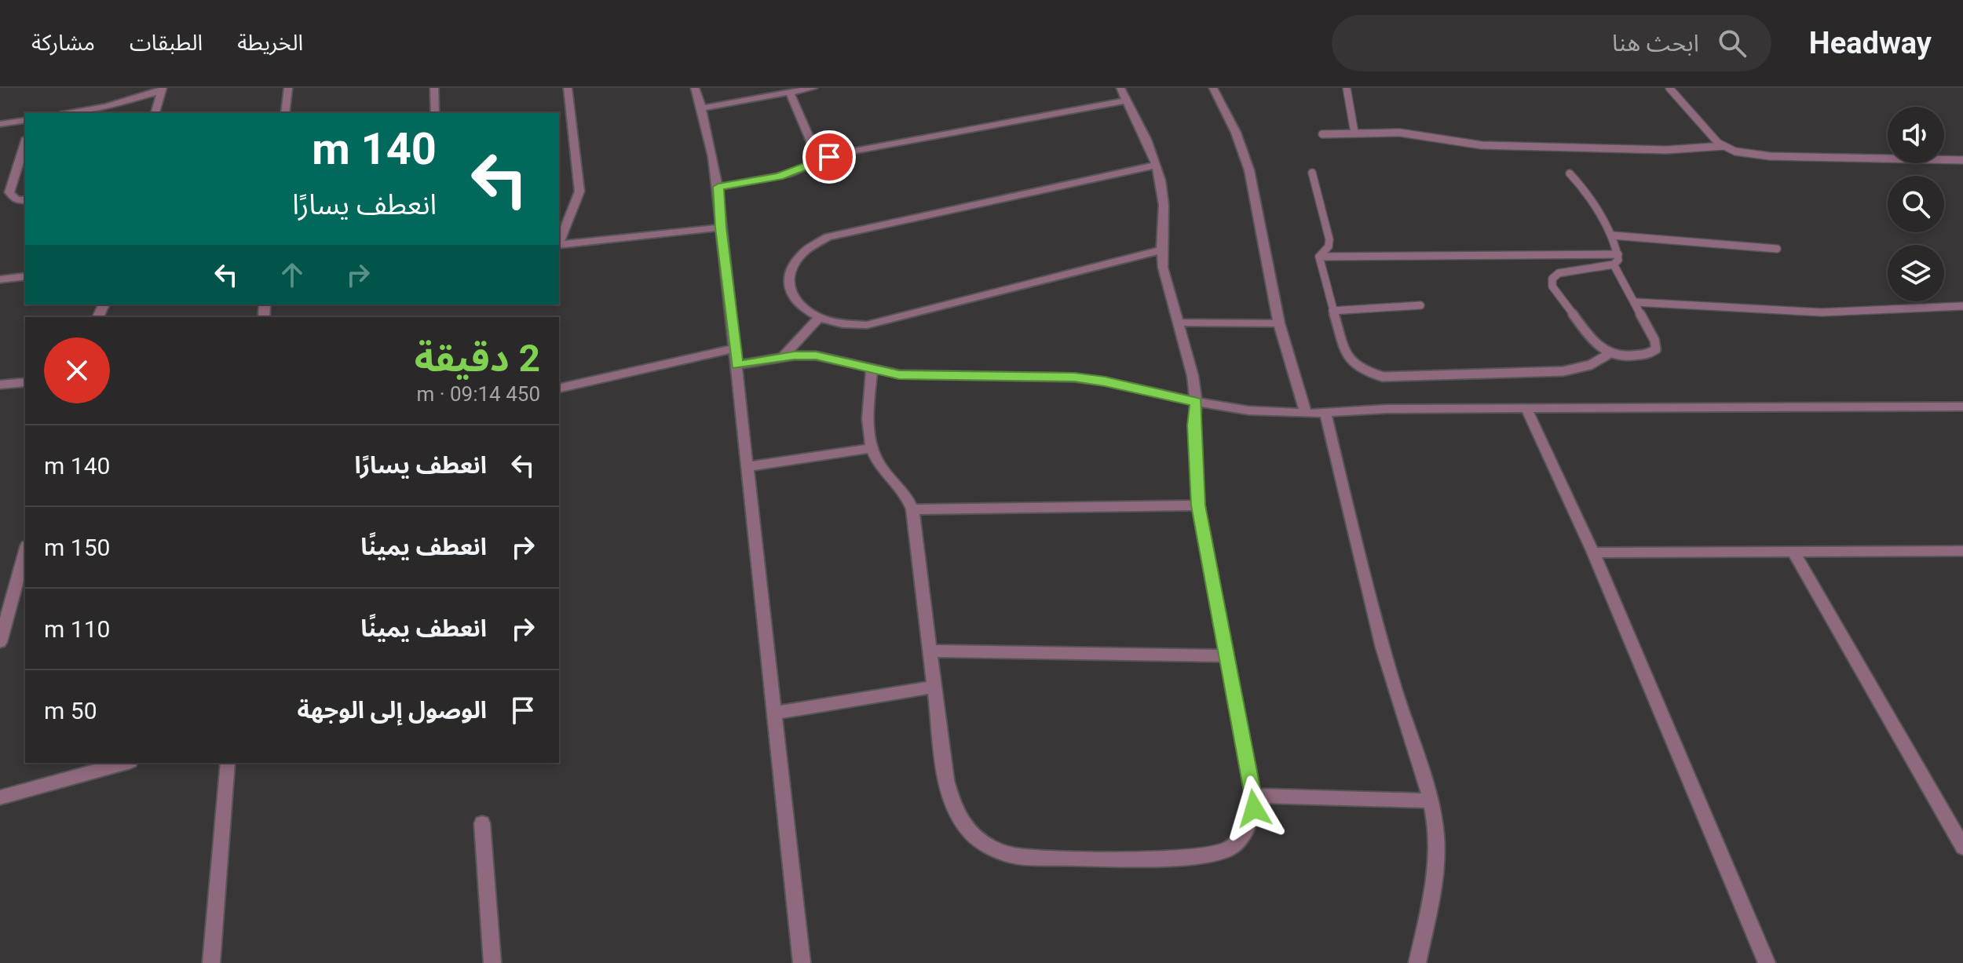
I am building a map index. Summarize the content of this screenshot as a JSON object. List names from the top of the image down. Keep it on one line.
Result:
{"page":{"header":"Headway","search":"ابحث هنا","nav":["الخريطة","الطبقات","مشاركة"],"turn":["140 m","انعطف يسارًا"],"heading":["2 دقيقة","450 m · 09:14"],"list":[{"name":"انعطف يسارًا","value":"140 m"},{"name":"انعطف يمينًا","value":"150 m"},{"name":"انعطف يمينًا","value":"110 m"},{"name":"الوصول إلى الوجهة","value":"50 m"}]}}
